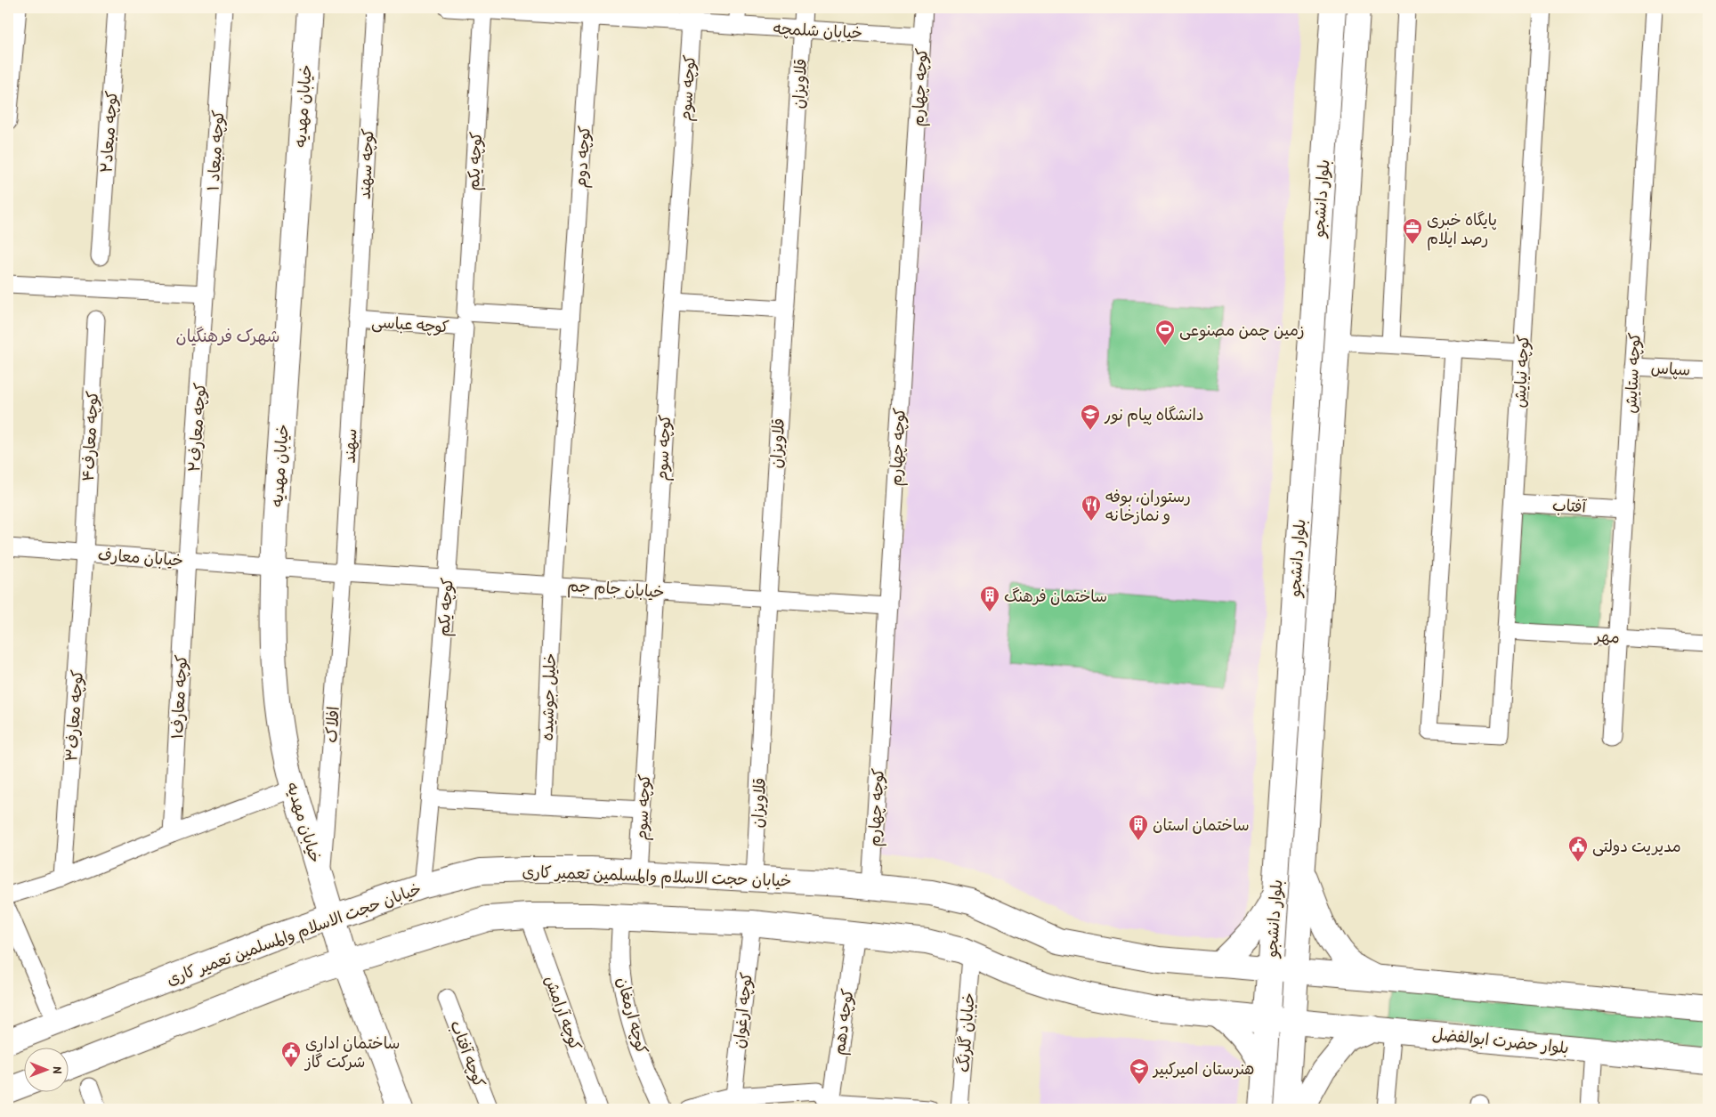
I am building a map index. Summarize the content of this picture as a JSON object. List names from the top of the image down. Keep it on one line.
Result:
{"streets":{"main road":["خیابان مهدیه","بلوار دانشجو","خیابان حجت الاسلام والمسلمین تعمیر کاری","بلوار حضرت ابوالفضل"],"street":["خیابان شلمچه","قلاویزان","کوچه چهارم","کوچه سوم","کوچه میعاد۲","کوچه میعاد ۱","کوچه دوم","کوچه یکم","کوچه سهند","کوچه عباسی","سپاس","كوچه نيايش","کوچه ستایش","کوچه معارف۲","کوچه معارف۴","سهند","آفتاب","خیابان معارف","خیابان جام جم","مهر","کوچه معارف۱","خلیل جوشیده","کوچه معارف۳","افلاک","کوچه ارغوان","کوچه آرامش","کوچه ارمغان","کوچه دهم","خیابان گلرنگ","کوچه آفتاب"]},"crossings":[["خیابان شلمچه","قلاویزان"],["خیابان شلمچه","کوچه چهارم"],["خیابان شلمچه","کوچه سوم"],["خیابان شلمچه","کوچه دوم"],["خیابان شلمچه","کوچه یکم"],["قلاویزان","خیابان جام جم"],["قلاویزان","خیابان حجت الاسلام والمسلمین تعمیر کاری"],["کوچه چهارم","خیابان جام جم"],["کوچه چهارم","خیابان حجت الاسلام والمسلمین تعمیر کاری"],["کوچه سوم","خیابان جام جم"],["کوچه سوم","خیابان حجت الاسلام والمسلمین تعمیر کاری"],["خیابان مهدیه","خیابان معارف"],["خیابان مهدیه","افلاک"],["خیابان مهدیه","خیابان حجت الاسلام والمسلمین تعمیر کاری"],["کوچه میعاد ۱","کوچه معارف۲"],["کوچه دوم","کوچه عباسی"],["کوچه دوم","خلیل جوشیده"],["کوچه یکم","کوچه عباسی"],["کوچه یکم","خیابان جام جم"],["کوچه یکم","خیابان حجت الاسلام والمسلمین تعمیر کاری"],["کوچه سهند","کوچه عباسی"],["کوچه سهند","سهند"],["بلوار دانشجو","خیابان حجت الاسلام والمسلمین تعمیر کاری"],["بلوار دانشجو","بلوار حضرت ابوالفضل"],["کوچه عباسی","سهند"],["کوچه عباسی","خلیل جوشیده"],["سپاس","کوچه ستایش"],["كوچه نيايش","آفتاب"],["كوچه نيايش","مهر"],["کوچه ستایش","آفتاب"],["کوچه ستایش","مهر"],["کوچه معارف۲","خیابان معارف"],["کوچه معارف۲","کوچه معارف۱"],["کوچه معارف۴","خیابان معارف"],["کوچه معارف۴","کوچه معارف۳"],["سهند","خیابان معارف"],["سهند","خیابان جام جم"],["سهند","افلاک"],["خیابان معارف","خیابان جام جم"],["خیابان معارف","کوچه معارف۱"],["خیابان معارف","کوچه معارف۳"],["خیابان معارف","افلاک"],["خیابان جام جم","خلیل جوشیده"],["خیابان جام جم","افلاک"]],"districts":["شهرک فرهنگیان"],"places":{"office":["پایگاه خبری رصد ایلام"],"sports":["زمین چمن مصنوعی"],"school or university":["دانشگاه پیام نور","هنرستان امیرکبیر"],"restaurant":["رستوران، بوفه و نمازخانه"],"building":["ساختمان فرهنگ","ساختمان استان"],"public building":["مدیریت دولتی","ساختمان اداری شرکت گاز"]},"north":"right"}
